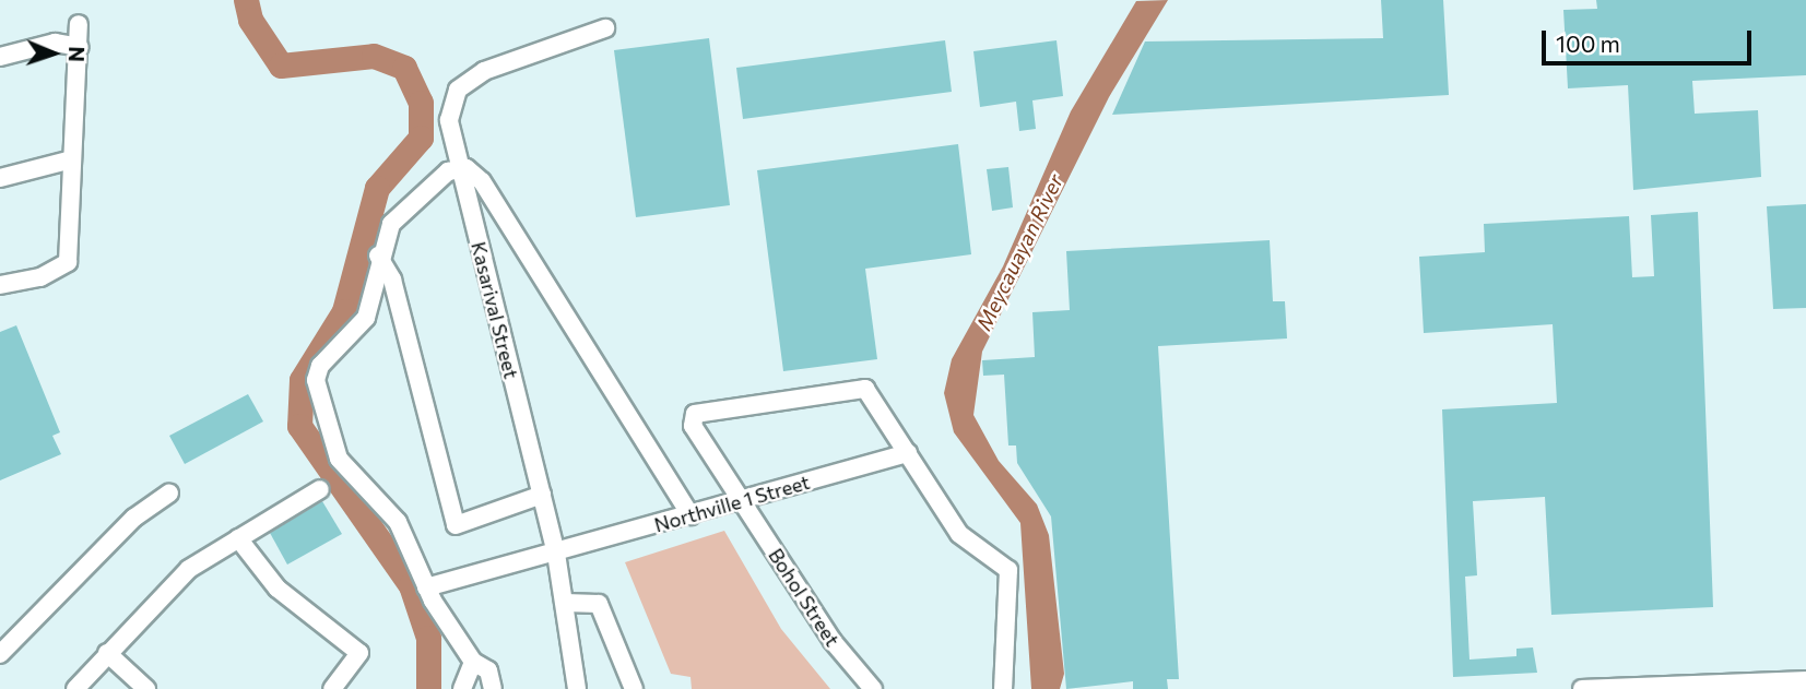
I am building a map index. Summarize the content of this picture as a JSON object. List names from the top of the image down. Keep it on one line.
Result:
{"streets":{"street":["Kasarival Street","Northville 1 Street","Bohol Street"]},"crossings":[["Kasarival Street","Northville 1 Street"],["Northville 1 Street","Bohol Street"]],"water":["Meycauayan River"],"scale_bar":"100 m","north":"right"}
